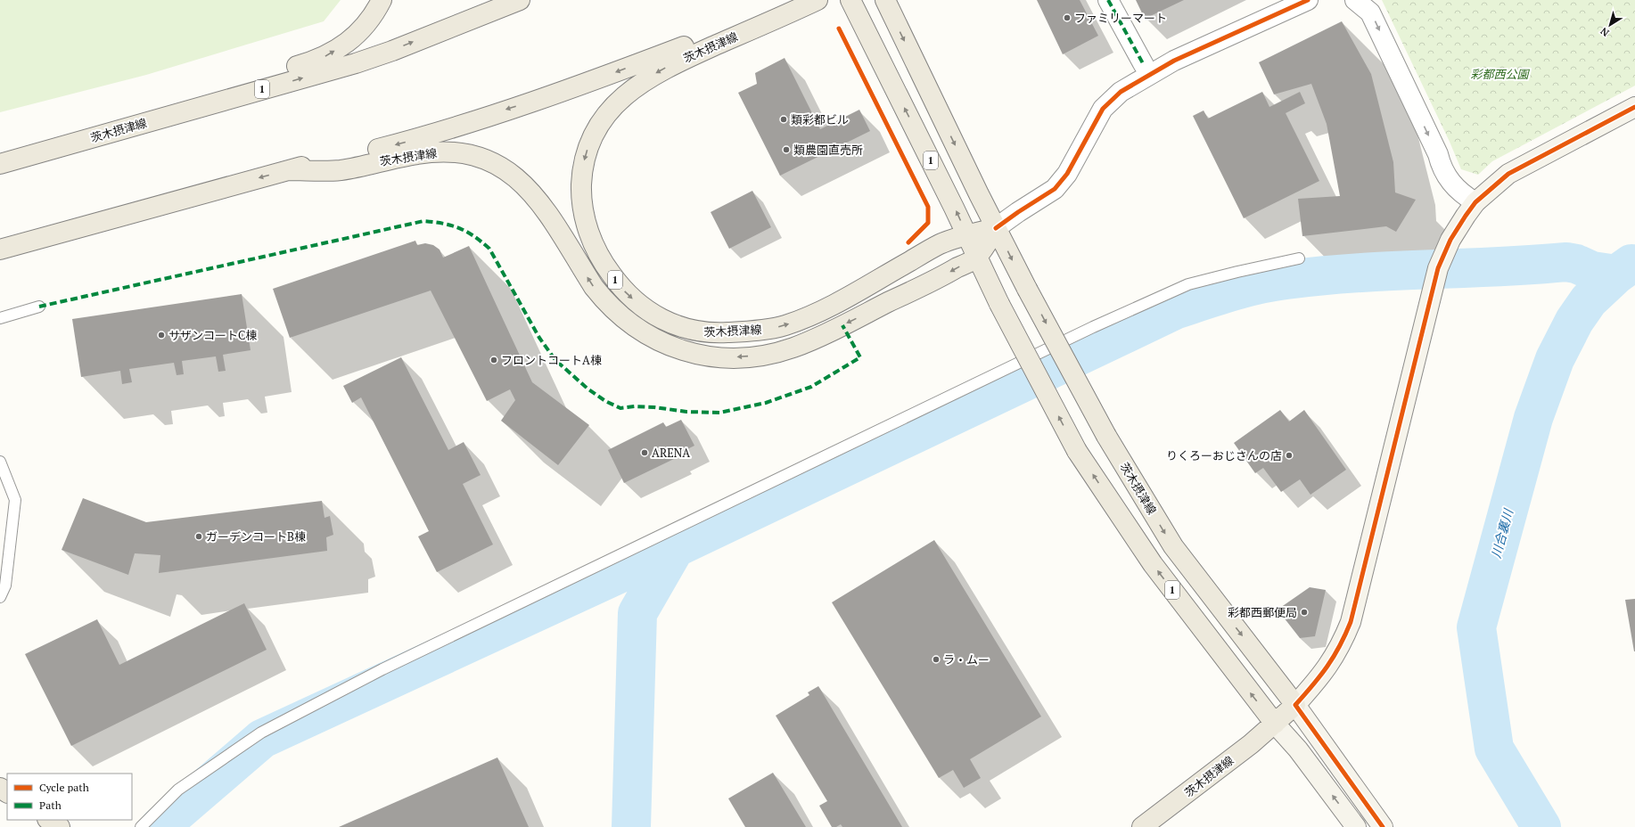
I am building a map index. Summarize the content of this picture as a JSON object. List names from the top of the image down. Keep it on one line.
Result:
{"streets":{"main road":["茨木摂津線","1"]},"crossings":[["茨木摂津線","1"]],"water":["川合裏川"],"parks":["彩都西公園"],"places":["ファミリーマート","類彩都ビル","類農園直売所","サザンコートC棟","フロントコートA棟","ARENA","りくろーおじさんの店","ガーデンコートB棟","彩都西郵便局","ラ・ムー"],"legend":["Cycle path","Path"],"north":"bottom left"}
